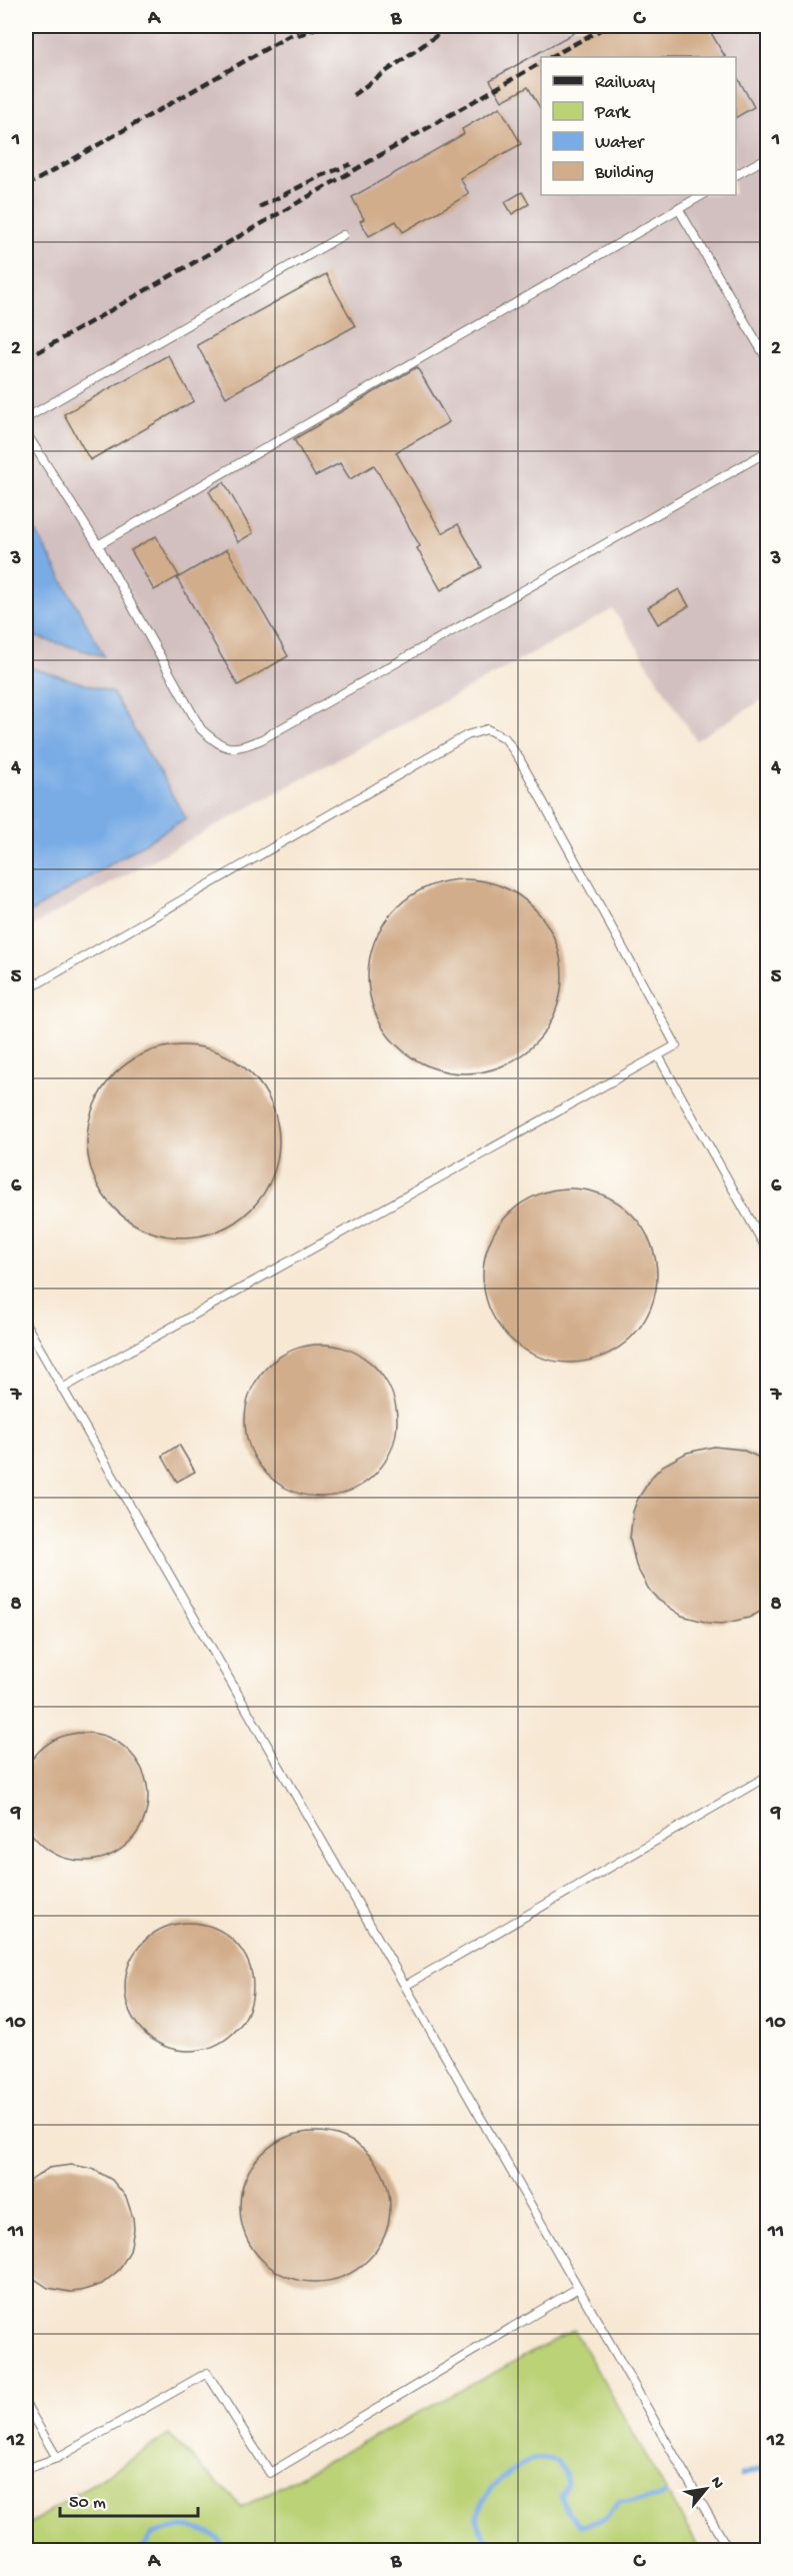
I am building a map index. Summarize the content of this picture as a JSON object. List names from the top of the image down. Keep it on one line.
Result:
{"legend":["Railway","Park","Water","Building"],"scale_bar":"50 m","north":"top right","grid":{"columns":["A","B","C"],"rows":["1","2","3","4","5","6","7","8","9","10","11","12"]}}
